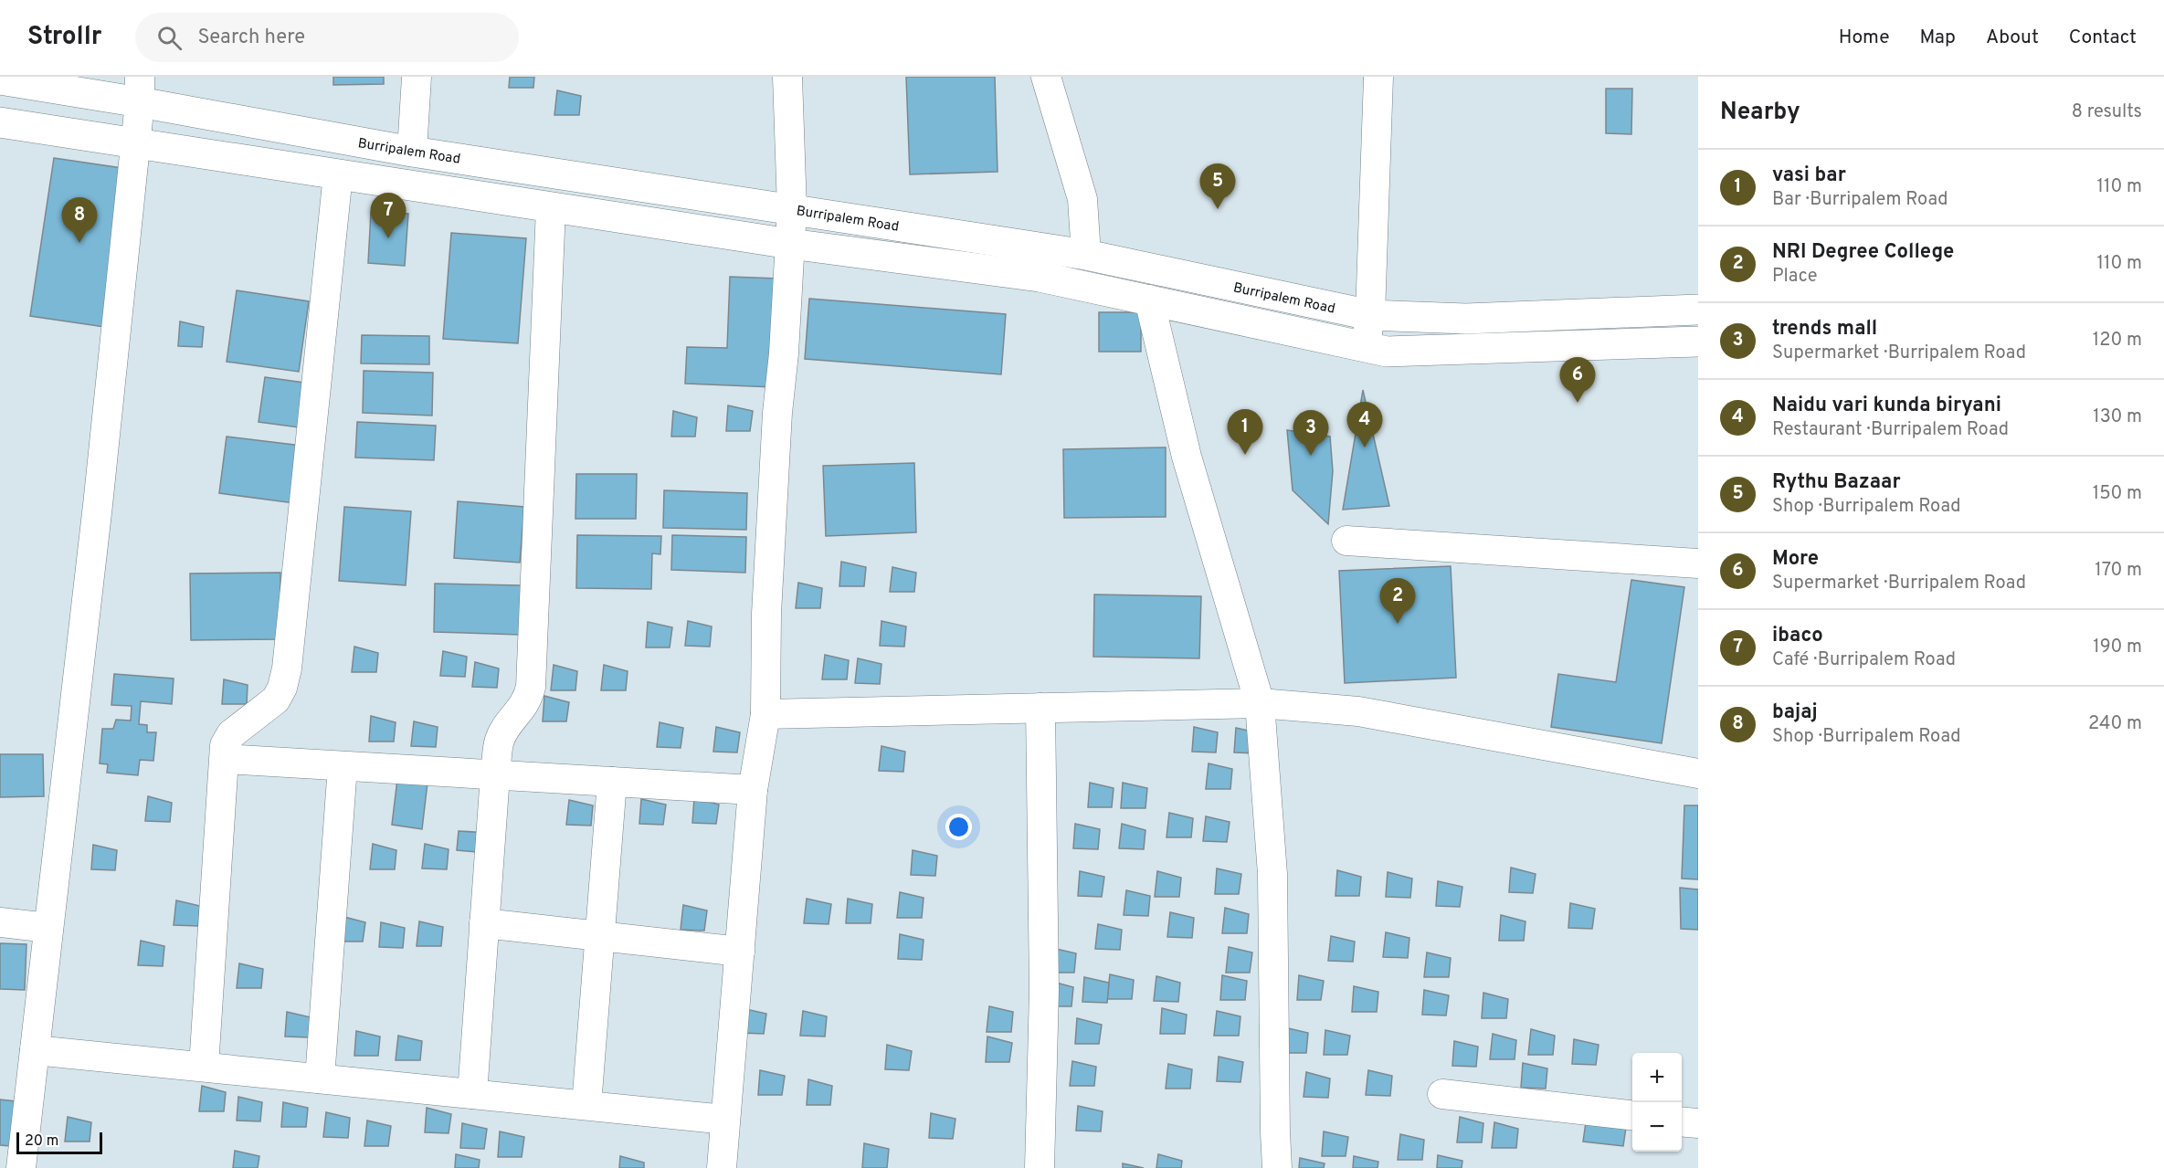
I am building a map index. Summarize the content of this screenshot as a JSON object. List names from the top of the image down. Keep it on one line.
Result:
{"streets":{"main road":["Burripalem Road"]},"scale_bar":"20 m","page":{"header":"Strollr","search":"Search here","nav":["Home","Map","About","Contact"],"heading":["Nearby","8 results"],"list":[{"mark":"1","name":"vasi bar","note":"Bar · Burripalem Road","value":"110 m"},{"mark":"2","name":"NRI Degree College","note":"Place","value":"110 m"},{"mark":"3","name":"trends mall","note":"Supermarket · Burripalem Road","value":"120 m"},{"mark":"4","name":"Naidu vari kunda biryani","note":"Restaurant · Burripalem Road","value":"130 m"},{"mark":"5","name":"Rythu Bazaar","note":"Shop · Burripalem Road","value":"150 m"},{"mark":"6","name":"More","note":"Supermarket · Burripalem Road","value":"170 m"},{"mark":"7","name":"ibaco","note":"Café · Burripalem Road","value":"190 m"},{"mark":"8","name":"bajaj","note":"Shop · Burripalem Road","value":"240 m"}],"pins":["5","7","8","6","4","1","3","2"],"map_buttons":["+","−"],"scale":"20 m"}}
